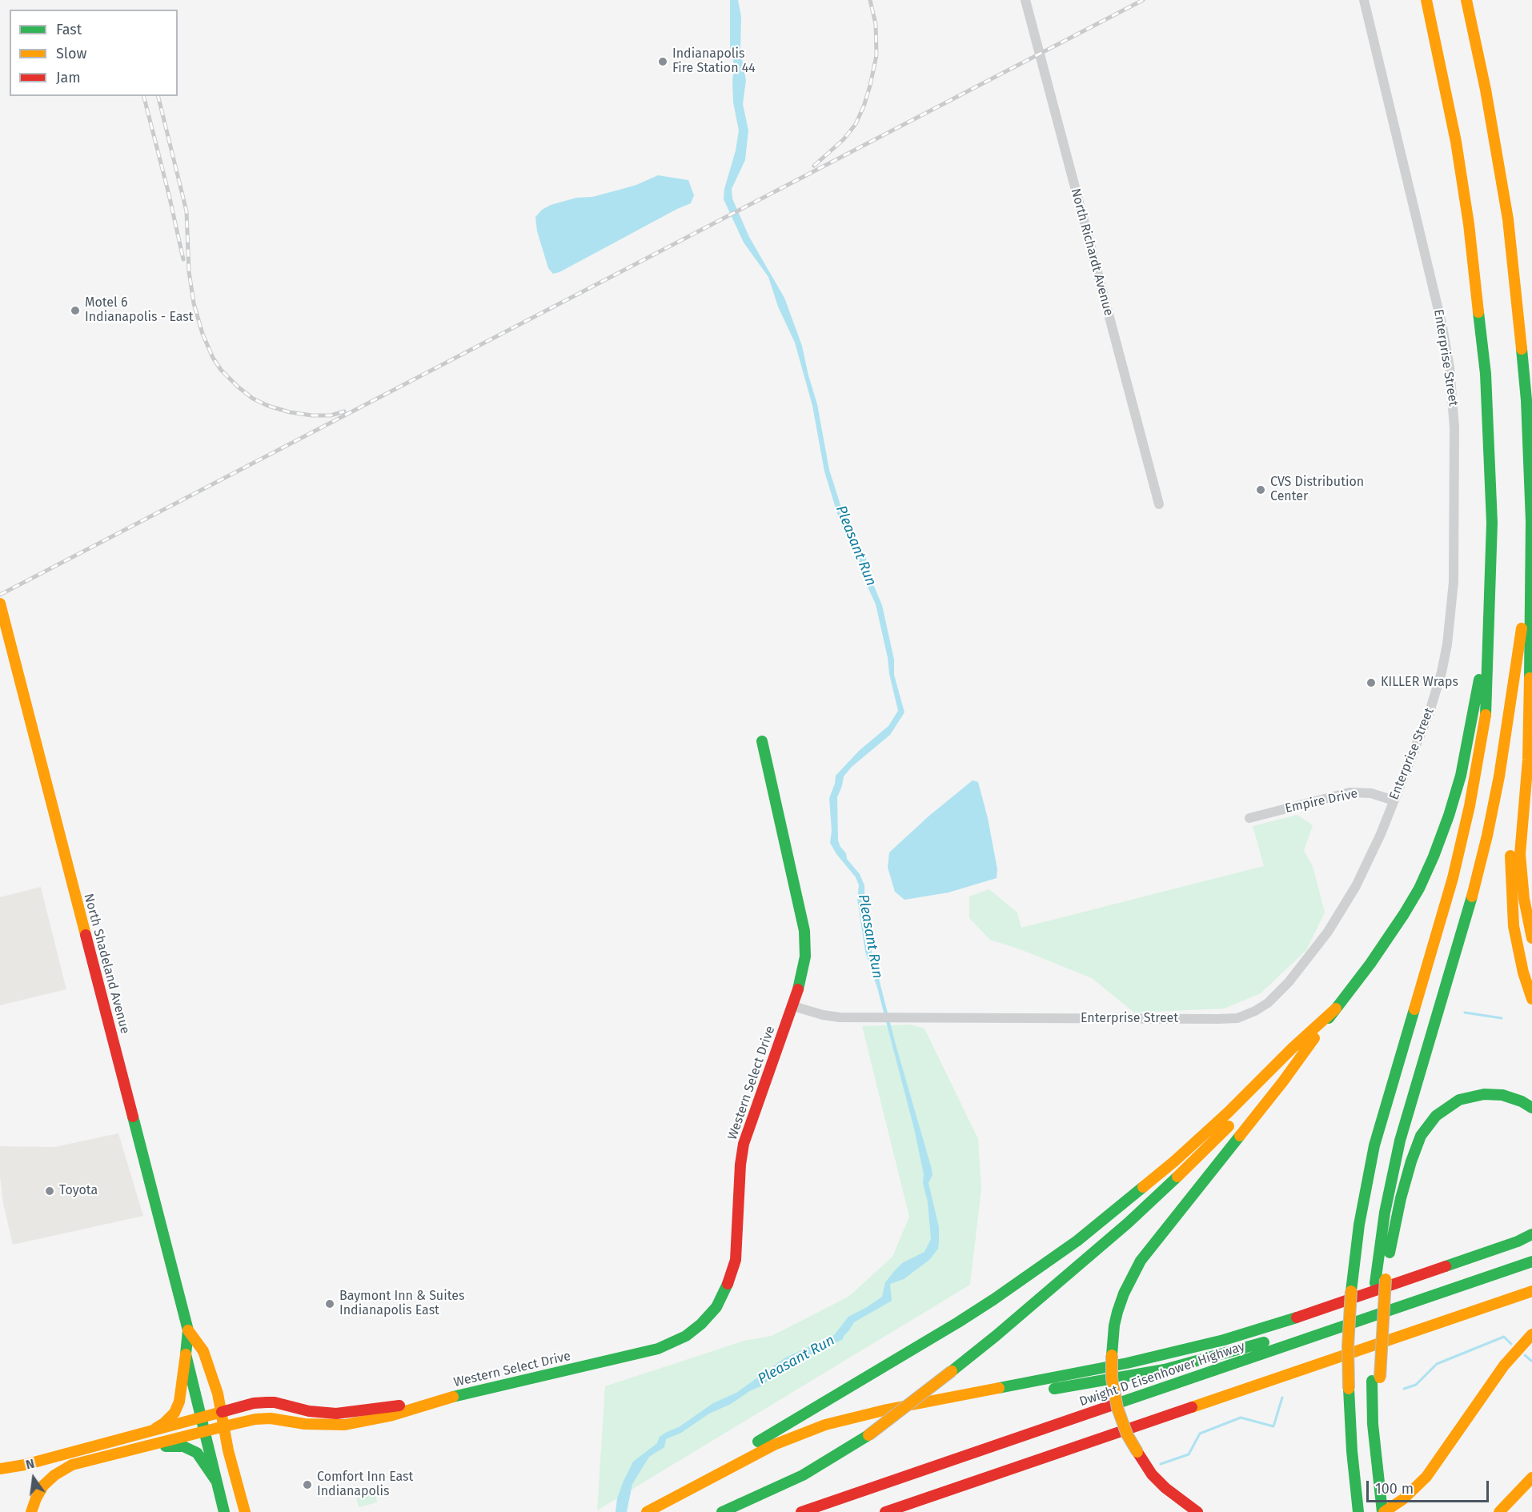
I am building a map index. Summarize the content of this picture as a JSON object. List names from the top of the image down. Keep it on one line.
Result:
{"streets":{"main road":["North Shadeland Avenue","Western Select Drive","Dwight D Eisenhower Highway"],"street":["North Richardt Avenue","Enterprise Street","Empire Drive"]},"crossings":[["Enterprise Street","Empire Drive"],["Enterprise Street","Western Select Drive"],["North Shadeland Avenue","Western Select Drive"]],"water":["Pleasant Run"],"places":["Indianapolis Fire Station 44","Motel 6 Indianapolis - East","CVS Distribution Center","KILLER Wraps","Toyota","Baymont Inn & Suites Indianapolis East","Comfort Inn East Indianapolis"],"legend":["Fast","Slow","Jam"],"scale_bar":"100 m","north":"top"}
